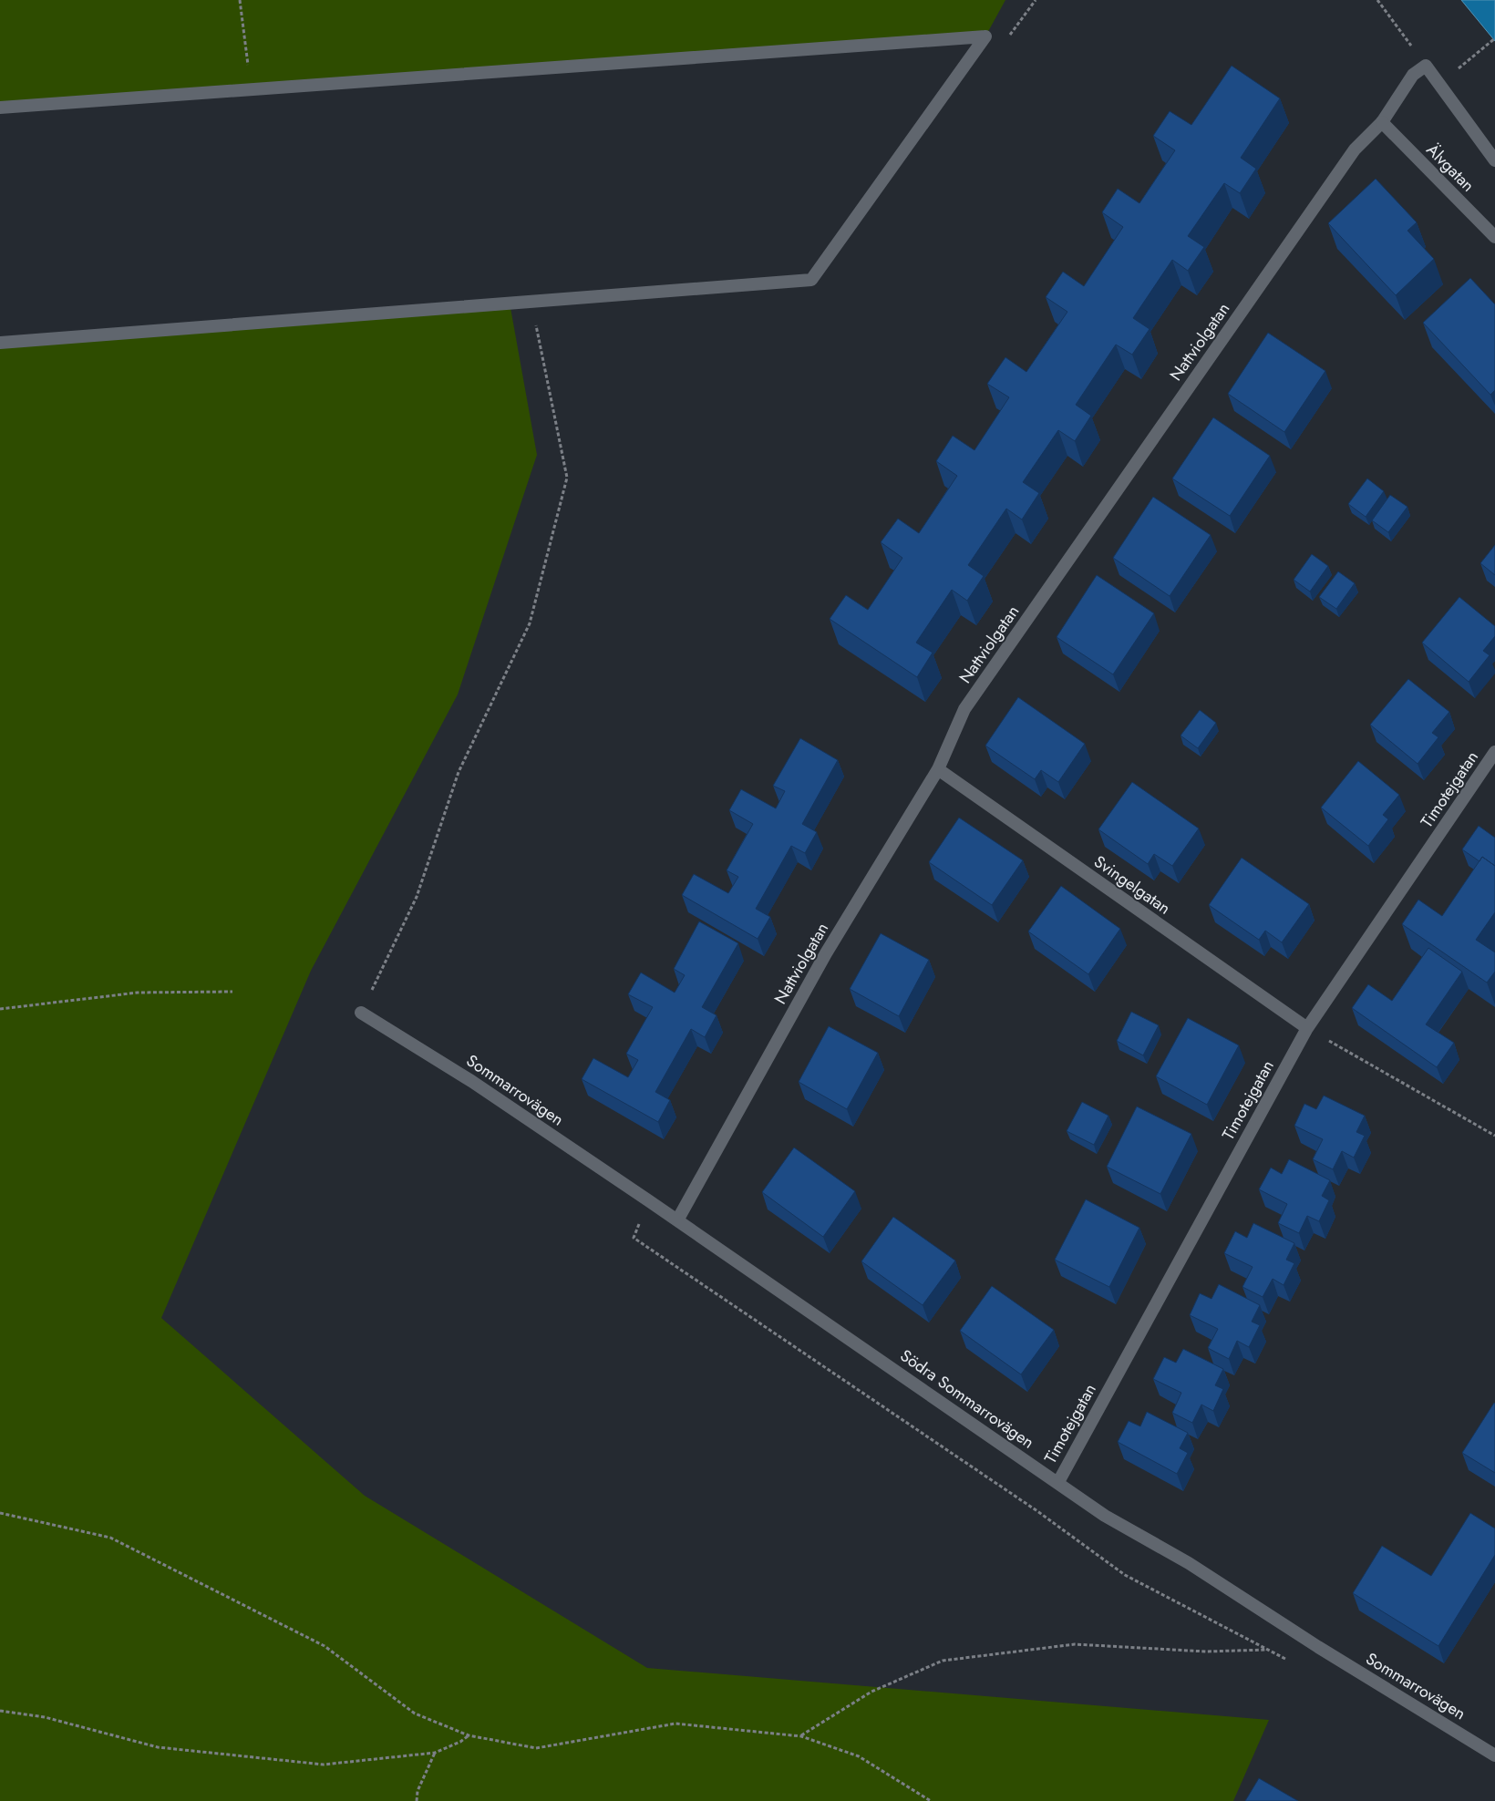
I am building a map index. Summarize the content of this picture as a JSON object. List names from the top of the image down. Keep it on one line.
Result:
{"streets":{"street":["Älvgatan","Nattviolgatan","Timotejgatan","Svingelgatan","Sommarrovägen","Södra Sommarrovägen"]},"crossings":[["Älvgatan","Nattviolgatan"],["Nattviolgatan","Svingelgatan"],["Nattviolgatan","Södra Sommarrovägen"],["Timotejgatan","Svingelgatan"],["Timotejgatan","Södra Sommarrovägen"],["Sommarrovägen","Södra Sommarrovägen"]]}
